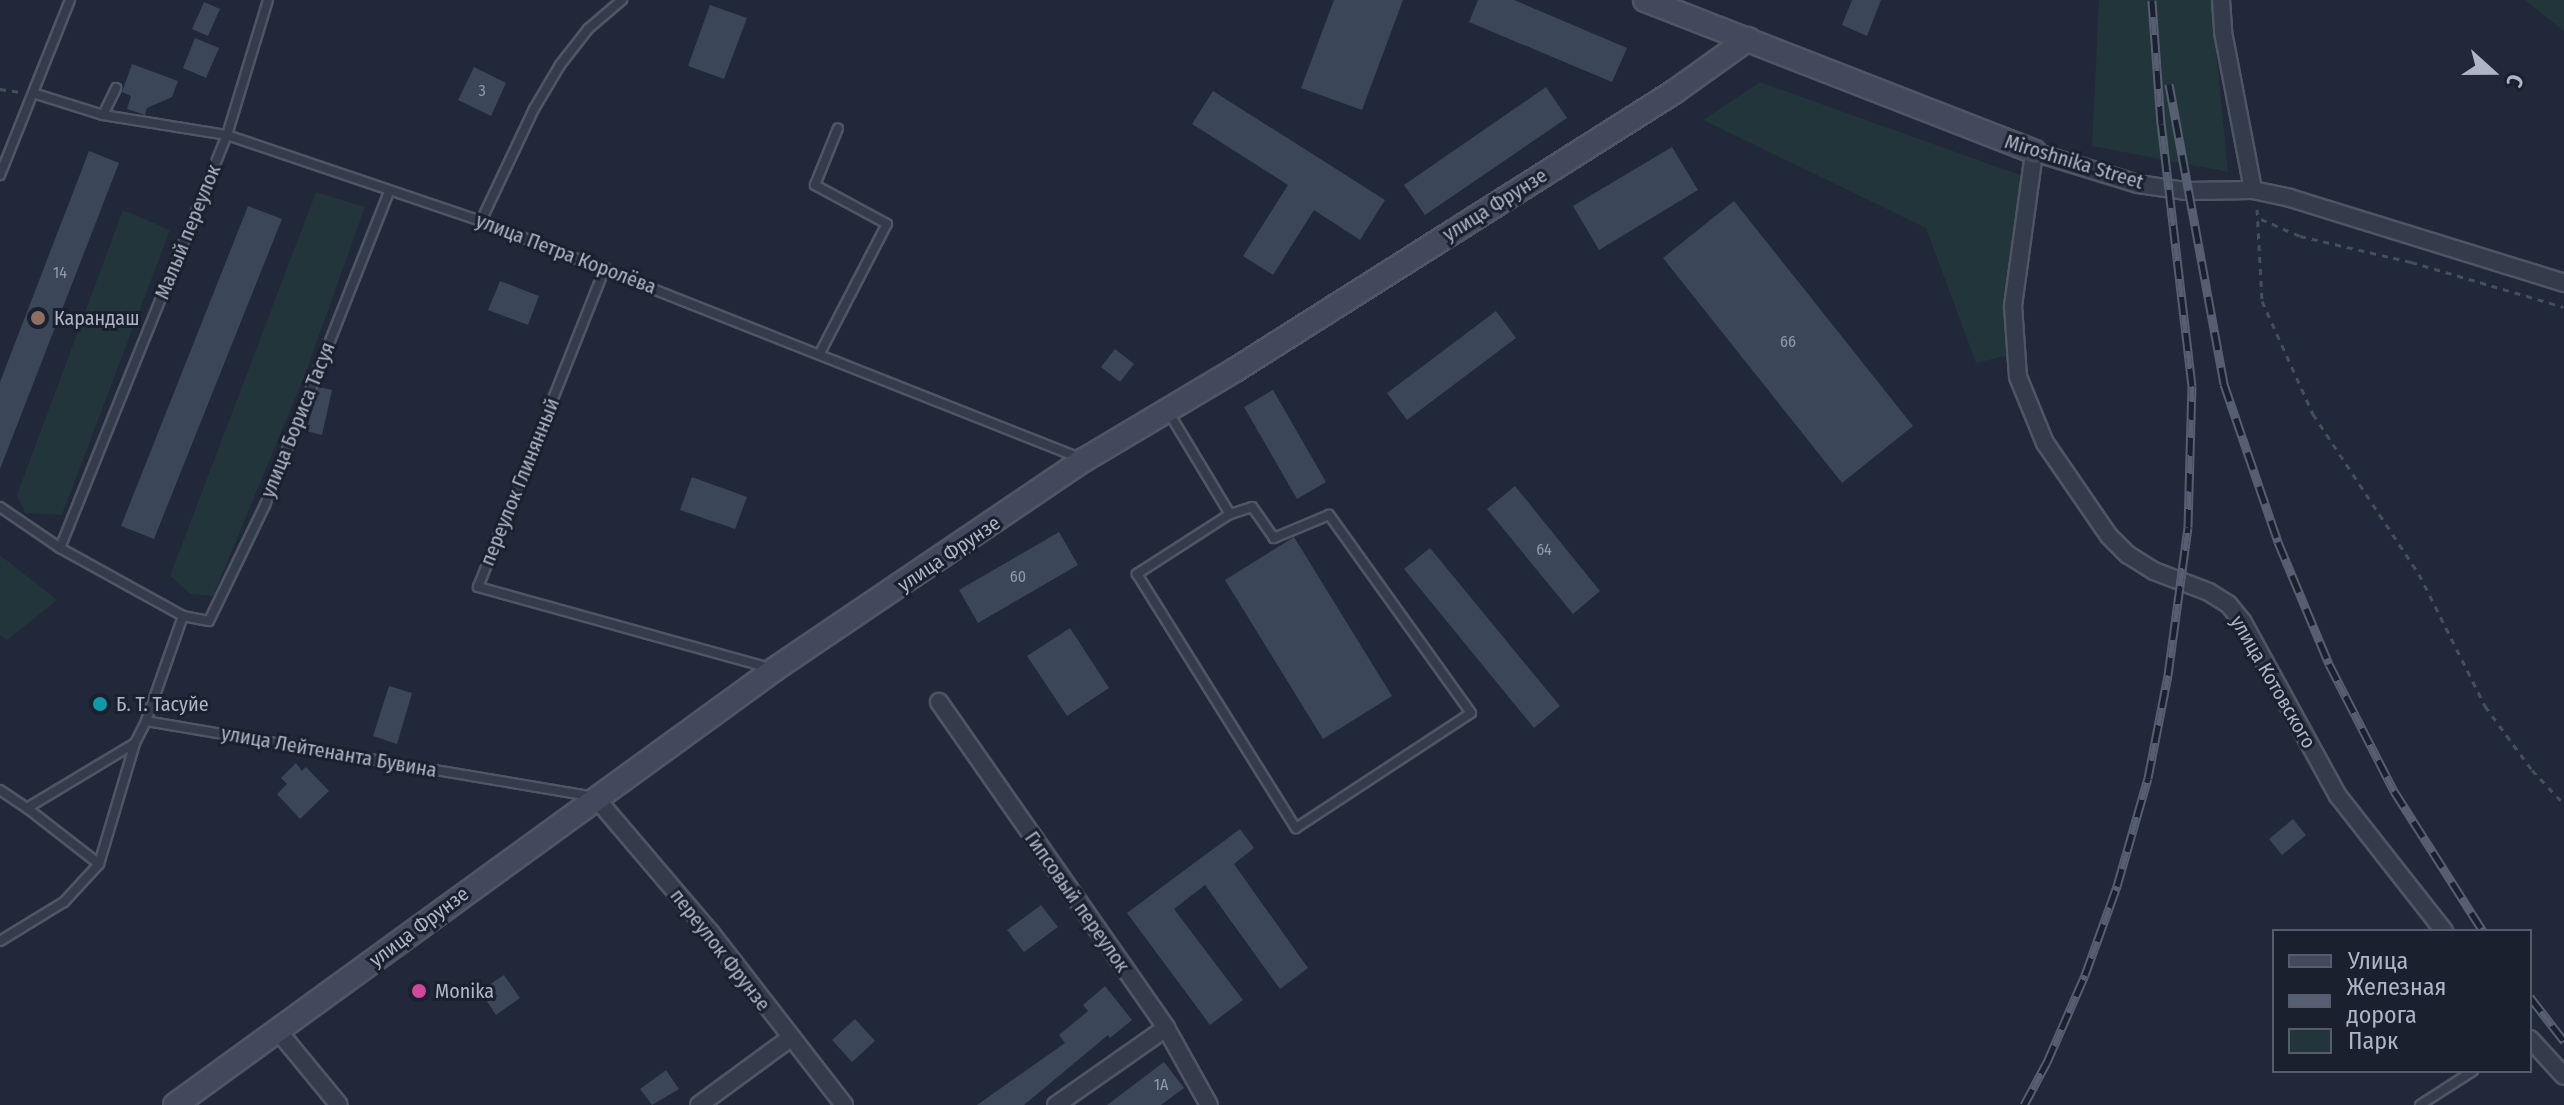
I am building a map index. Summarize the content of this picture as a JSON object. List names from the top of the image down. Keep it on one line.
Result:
{"streets":{"main road":["Miroshnika Street","улица Фрунзе"],"street":["улица Котовского","Гипсовый переулок","переулок Фрунзе"],"lane":["Малый переулок","улица Петра Королёва","улица Бориса Тасуя","переулок Глинянный","улица Лейтенанта Бувина"]},"crossings":[["Miroshnika Street","улица Фрунзе"],["Miroshnika Street","улица Котовского"],["улица Фрунзе","улица Петра Королёва"],["улица Фрунзе","переулок Глинянный"],["улица Фрунзе","улица Лейтенанта Бувина"],["улица Фрунзе","переулок Фрунзе"],["Малый переулок","улица Петра Королёва"],["улица Петра Королёва","улица Бориса Тасуя"],["улица Петра Королёва","переулок Глинянный"],["улица Лейтенанта Бувина","переулок Фрунзе"]],"places":["Карандаш","Б. Т. Тасуйе","Monika"],"house_numbers":["3","14","66","64","60","1А"],"legend":["Улица","Железная дорога","Парк"],"north":"right"}
